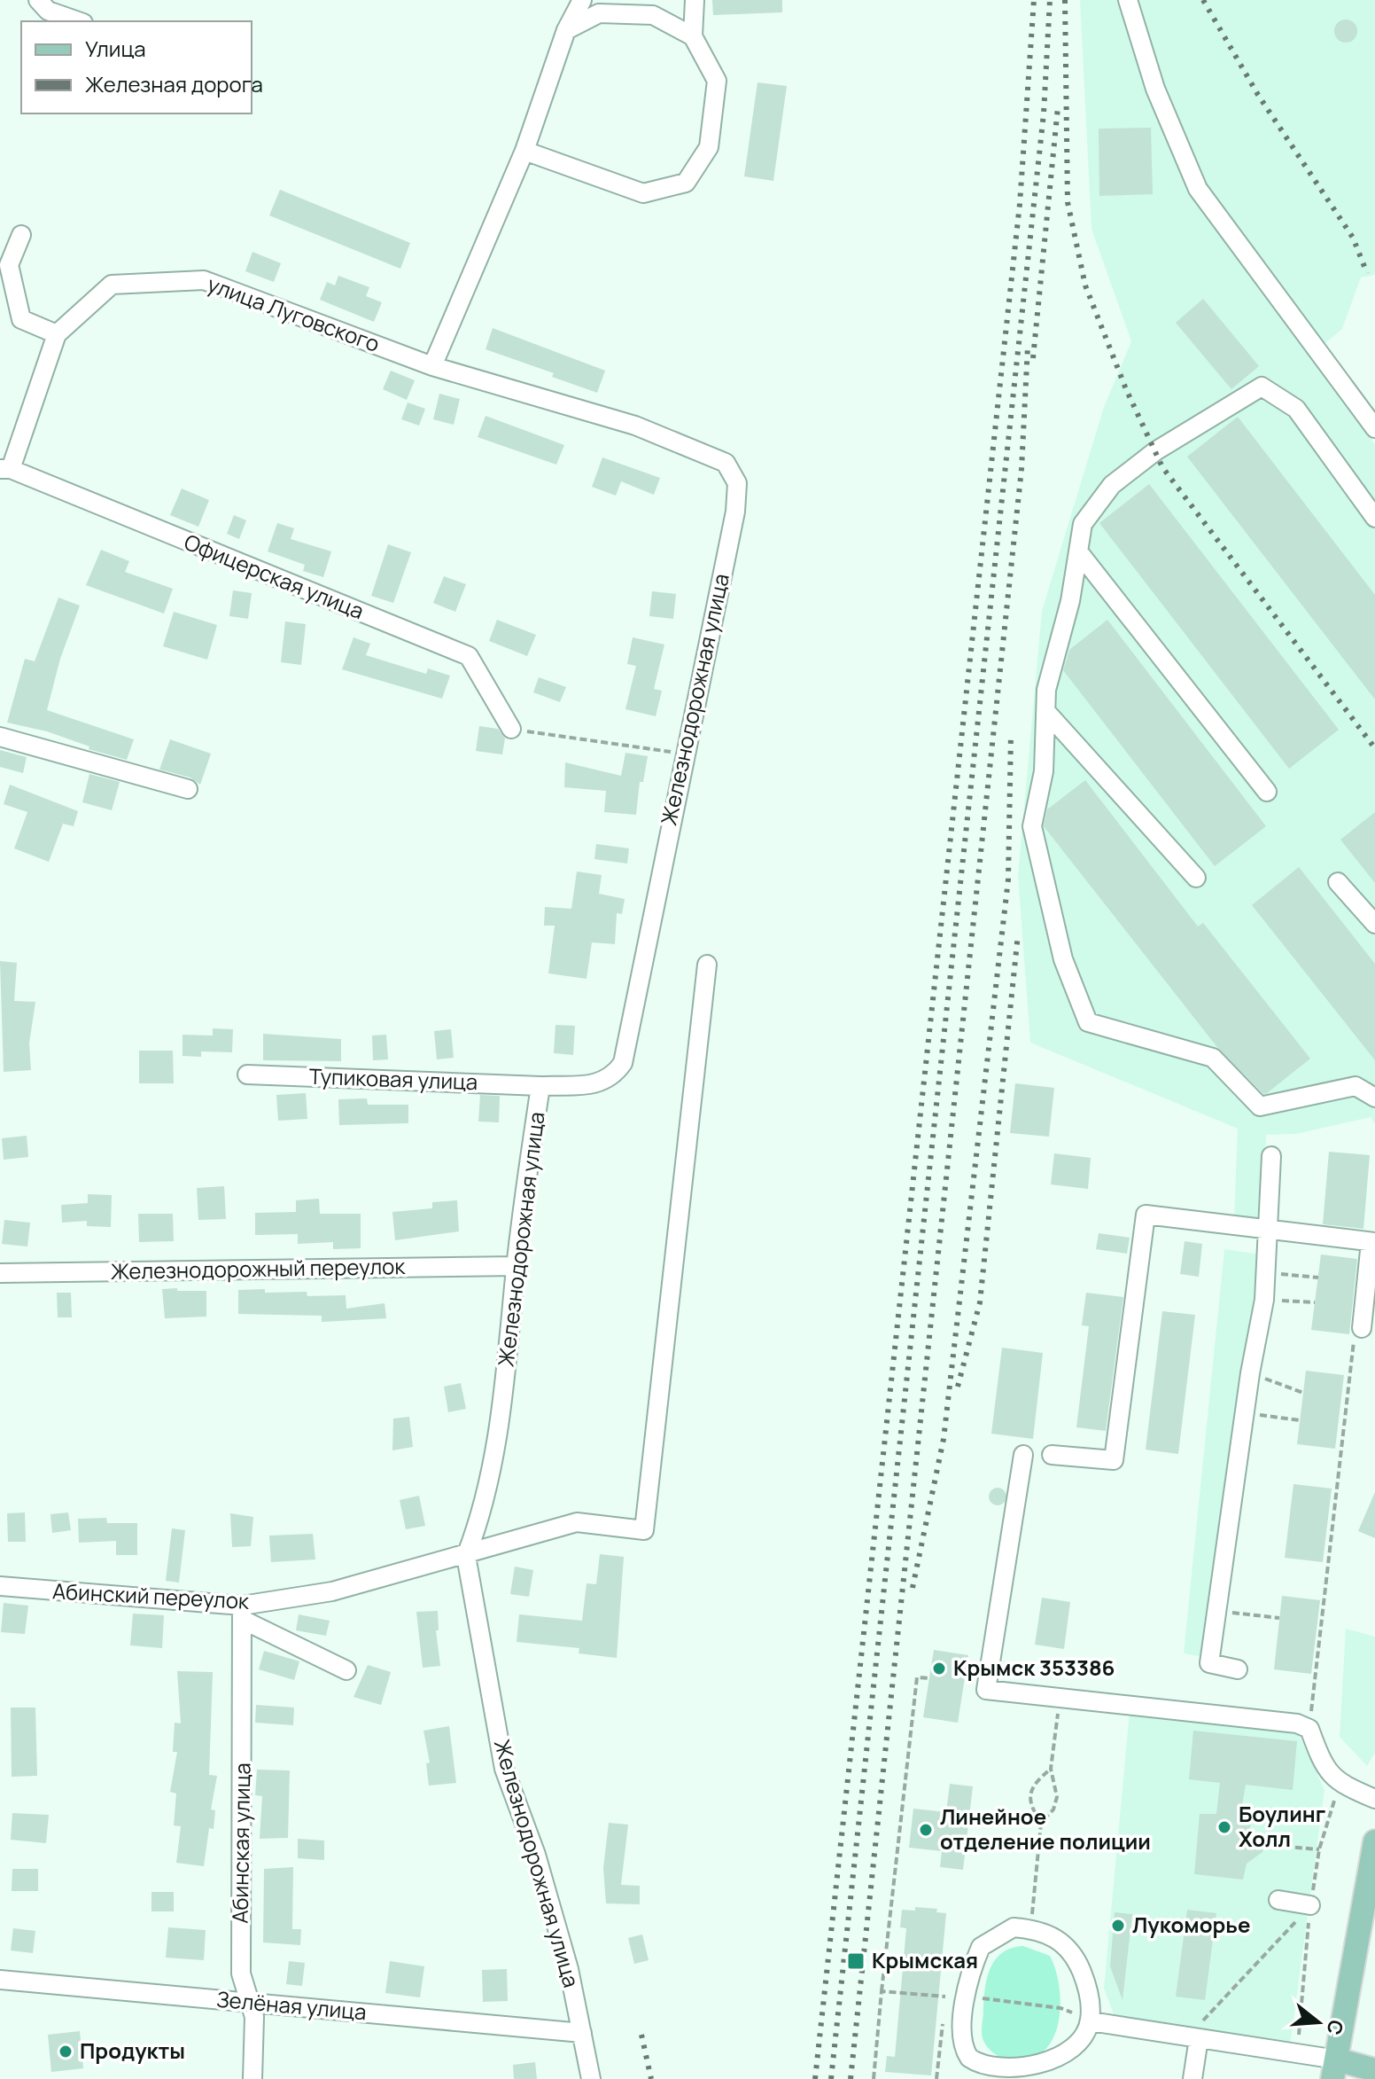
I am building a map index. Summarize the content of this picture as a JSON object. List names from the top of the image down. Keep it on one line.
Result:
{"streets":{"street":["улица Луговского","Офицерская улица","Железнодорожная улица","Тупиковая улица","Железнодорожный переулок","Абинский переулок","Абинская улица","Зелёная улица"]},"crossings":[["улица Луговского","Офицерская улица"],["улица Луговского","Железнодорожная улица"],["Железнодорожная улица","Тупиковая улица"],["Железнодорожная улица","Железнодорожный переулок"],["Железнодорожная улица","Абинский переулок"],["Железнодорожная улица","Зелёная улица"],["Абинский переулок","Абинская улица"],["Абинская улица","Зелёная улица"]],"places":{"other":["Крымск 353386","Боулинг Холл","Линейное отделение полиции","Лукоморье","Продукты"],"transit":["Крымская"]},"legend":["Улица","Железная дорога"],"north":"right"}
